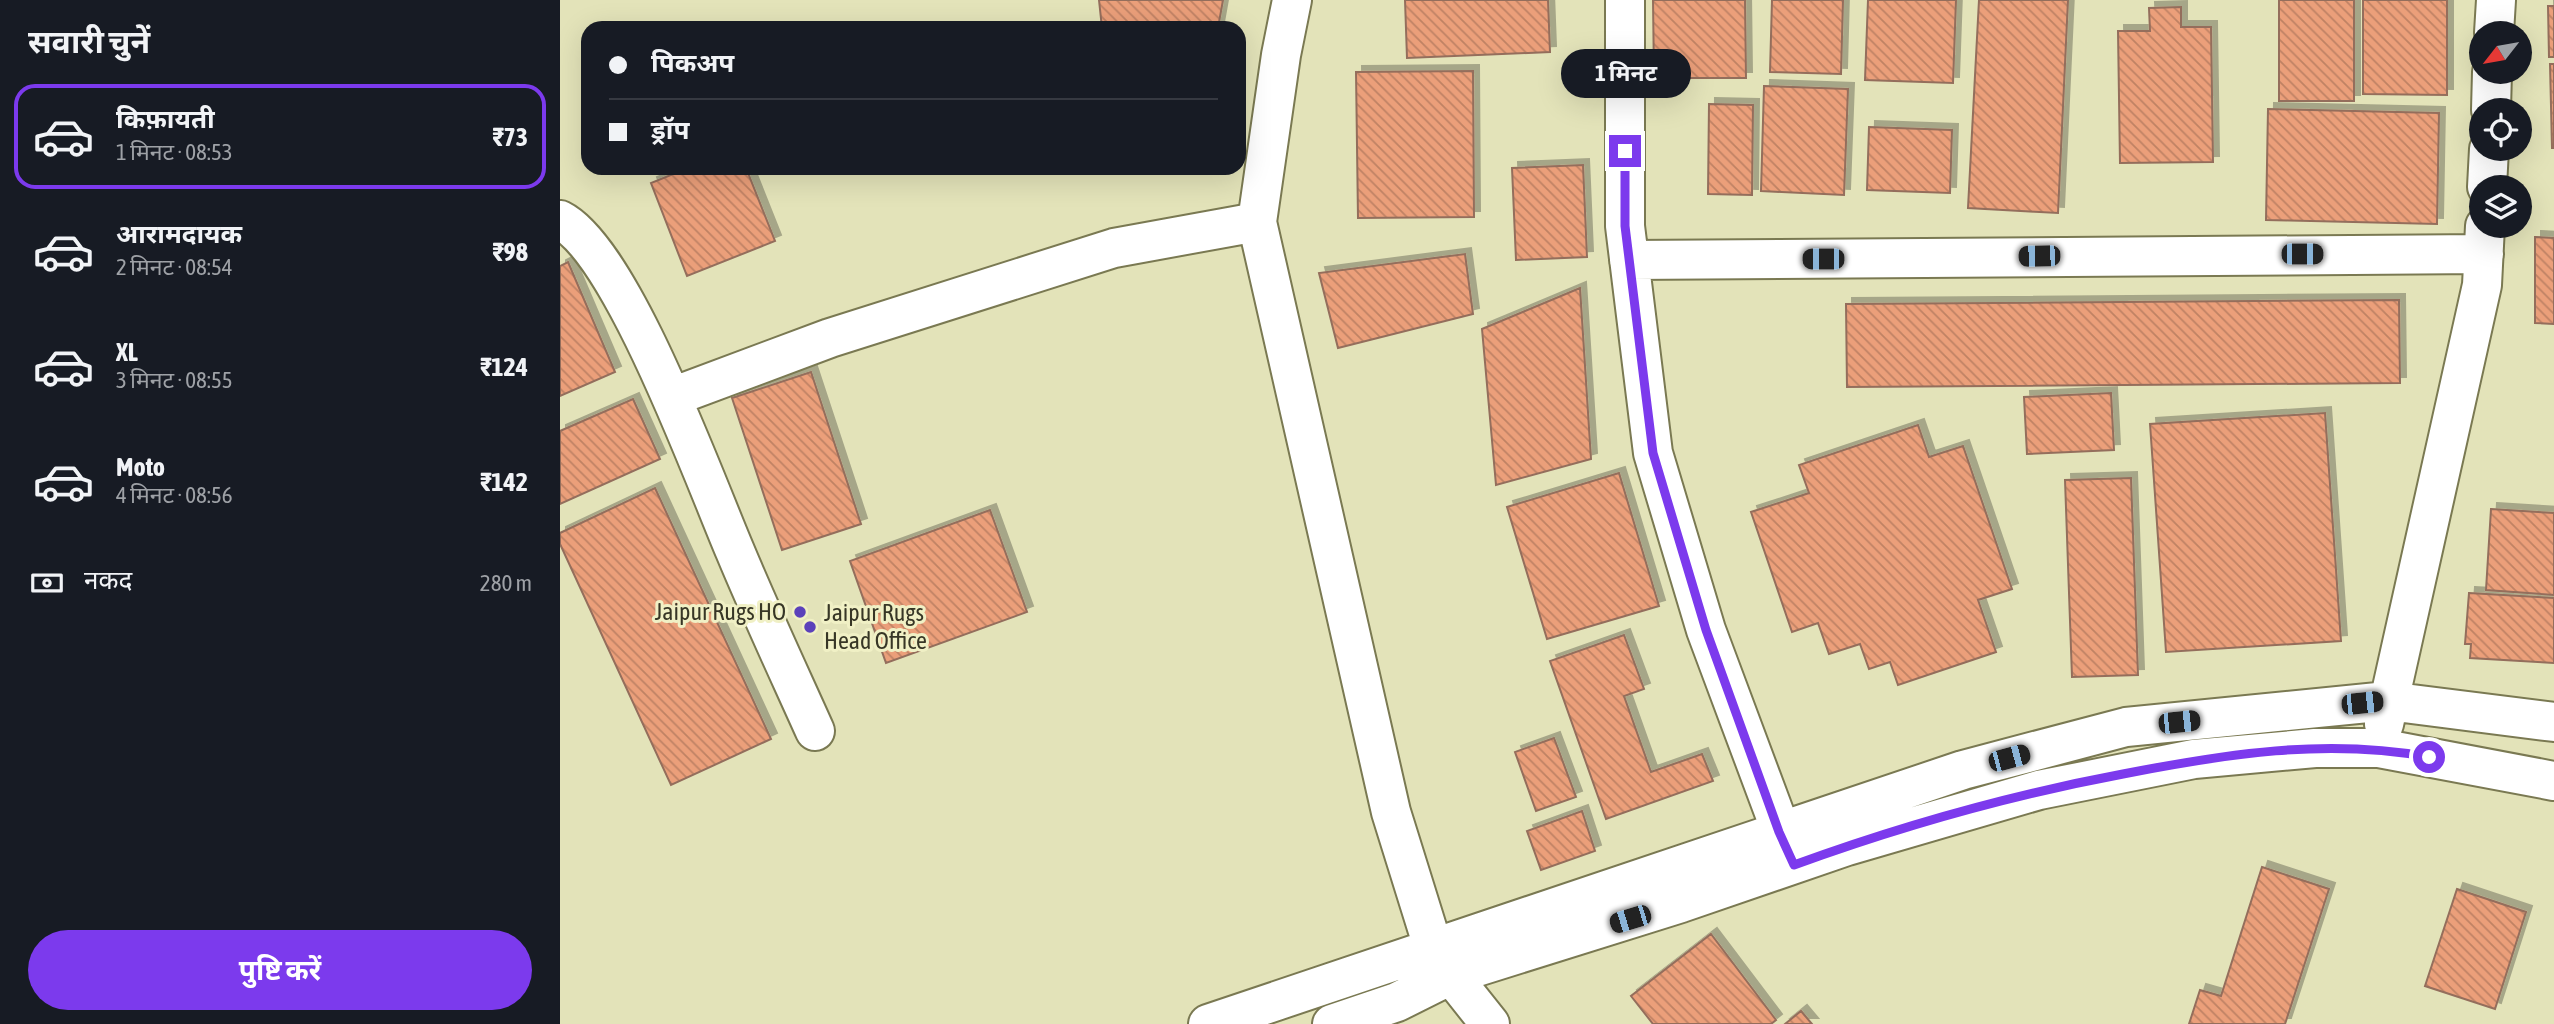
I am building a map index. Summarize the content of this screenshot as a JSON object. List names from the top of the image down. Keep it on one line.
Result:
{"places":["Jaipur Rugs HO","Jaipur Rugs Head Office"],"north":"bottom left","page":{"heading":"सवारी चुनें","banner":["पिकअप","ड्रॉप"],"bubble":"1 मिनट","list":[{"name":"किफ़ायती","note":"1 मिनट · 08:53","value":"₹73"},{"name":"आरामदायक","note":"2 मिनट · 08:54","value":"₹98"},{"name":"XL","note":"3 मिनट · 08:55","value":"₹124"},{"name":"Moto","note":"4 मिनट · 08:56","value":"₹142"}],"pay":["नकद","280 m"],"buttons":"पुष्टि करें"}}
